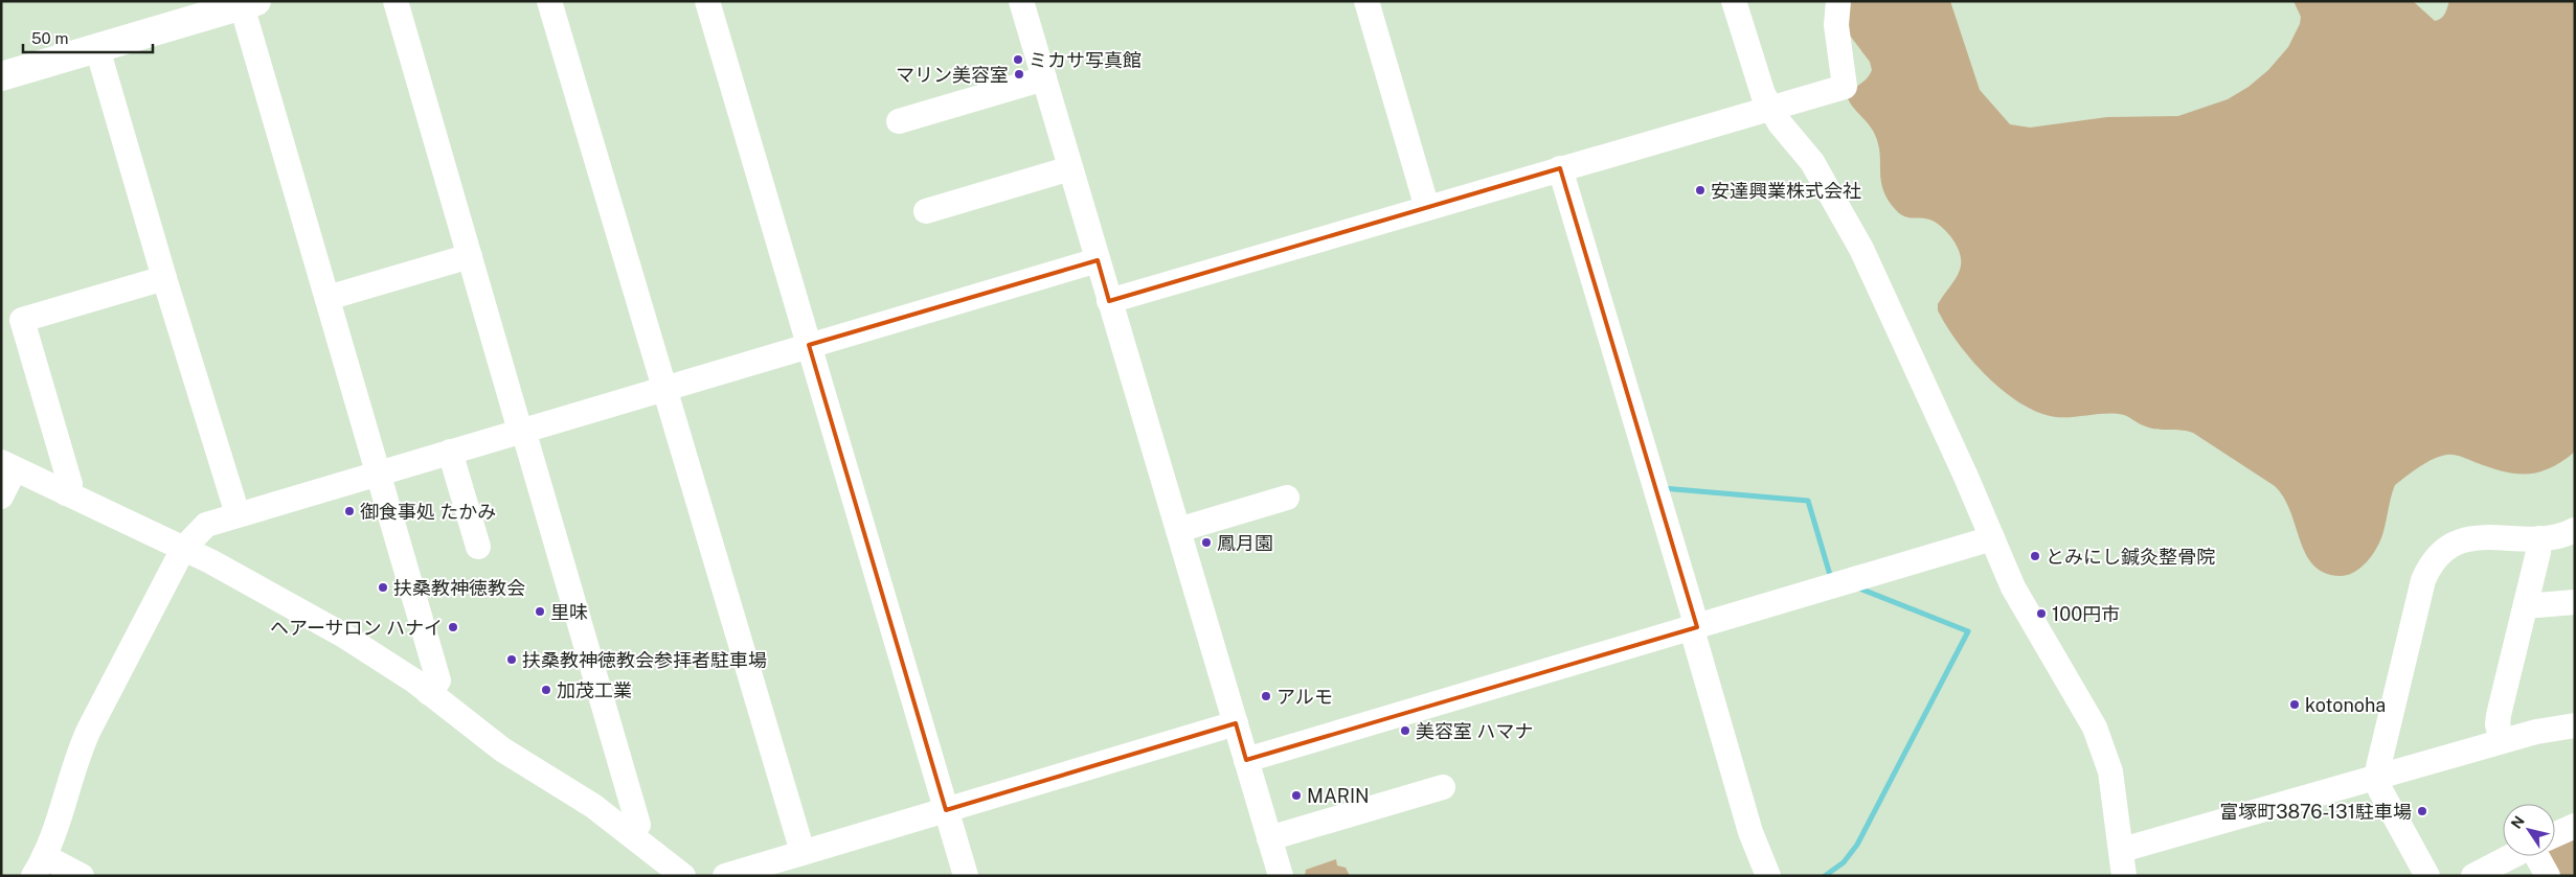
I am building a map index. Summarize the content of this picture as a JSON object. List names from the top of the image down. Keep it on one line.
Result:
{"places":["ミカサ写真館","マリン美容室","安達興業株式会社","御食事処 たかみ","鳳月園","とみにし鍼灸整骨院","扶桑教神徳教会","里味","100円市","ヘアーサロン ハナイ","扶桑教神徳教会参拝者駐車場","加茂工業","アルモ","kotonoha","美容室 ハマナ","MARIN","富塚町3876-131駐車場"],"scale_bar":"50 m","north":"top left"}
